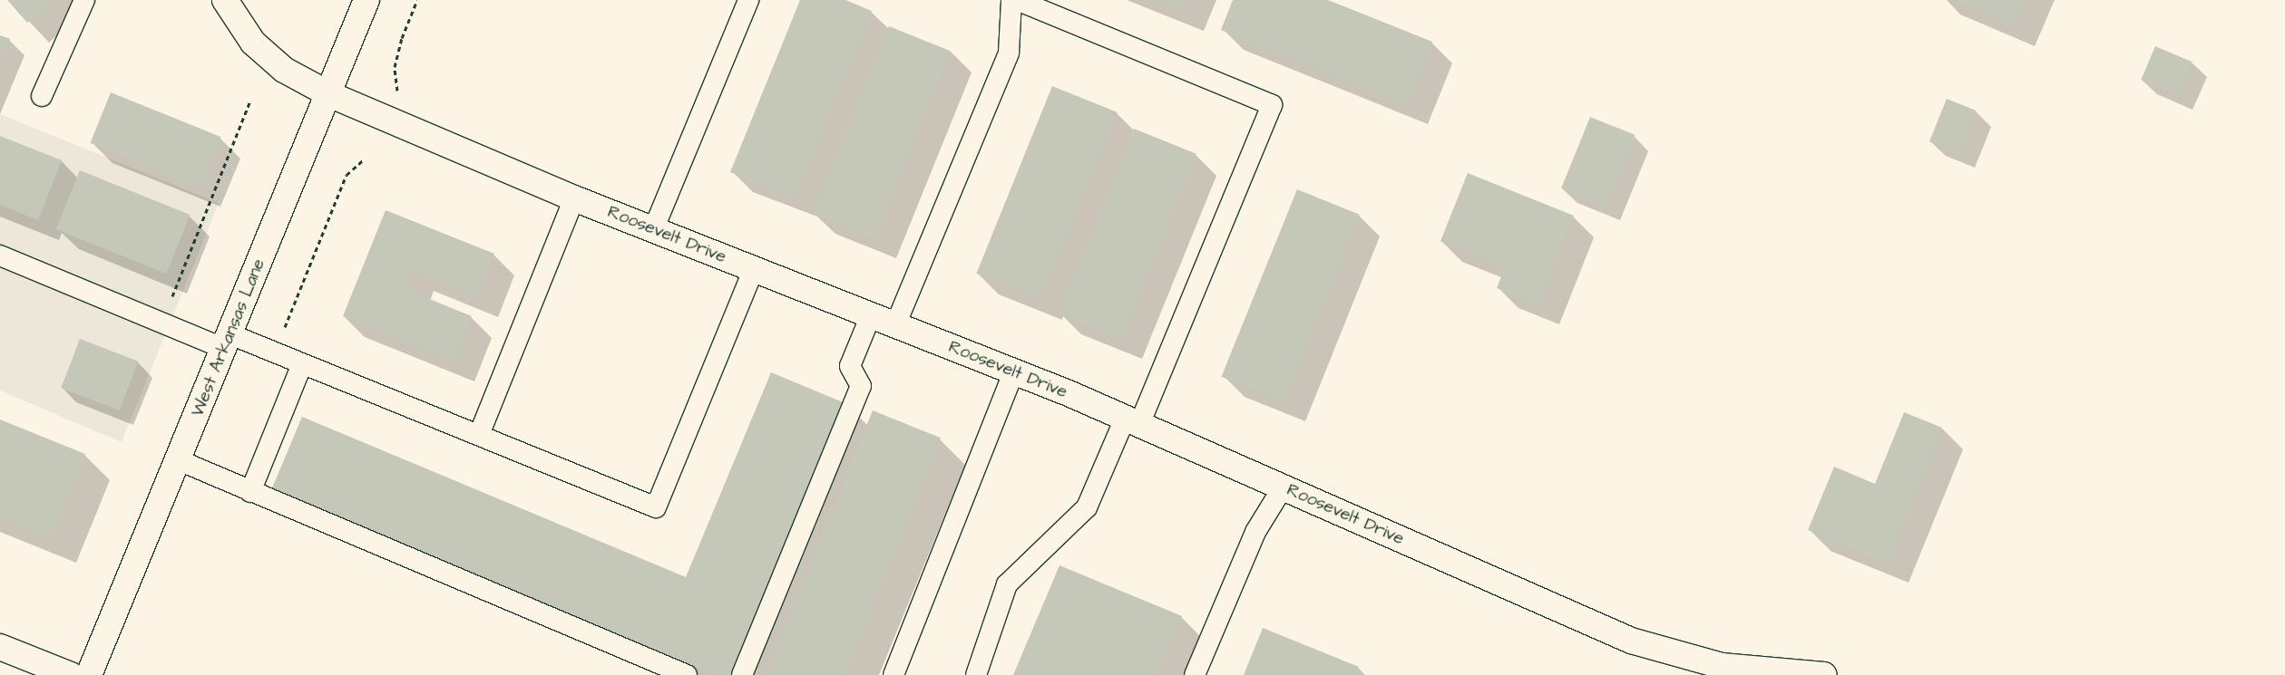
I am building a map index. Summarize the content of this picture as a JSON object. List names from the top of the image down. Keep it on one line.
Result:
{"streets":{"street":["Roosevelt Drive","West Arkansas Lane"]},"crossings":[["Roosevelt Drive","West Arkansas Lane"]]}
